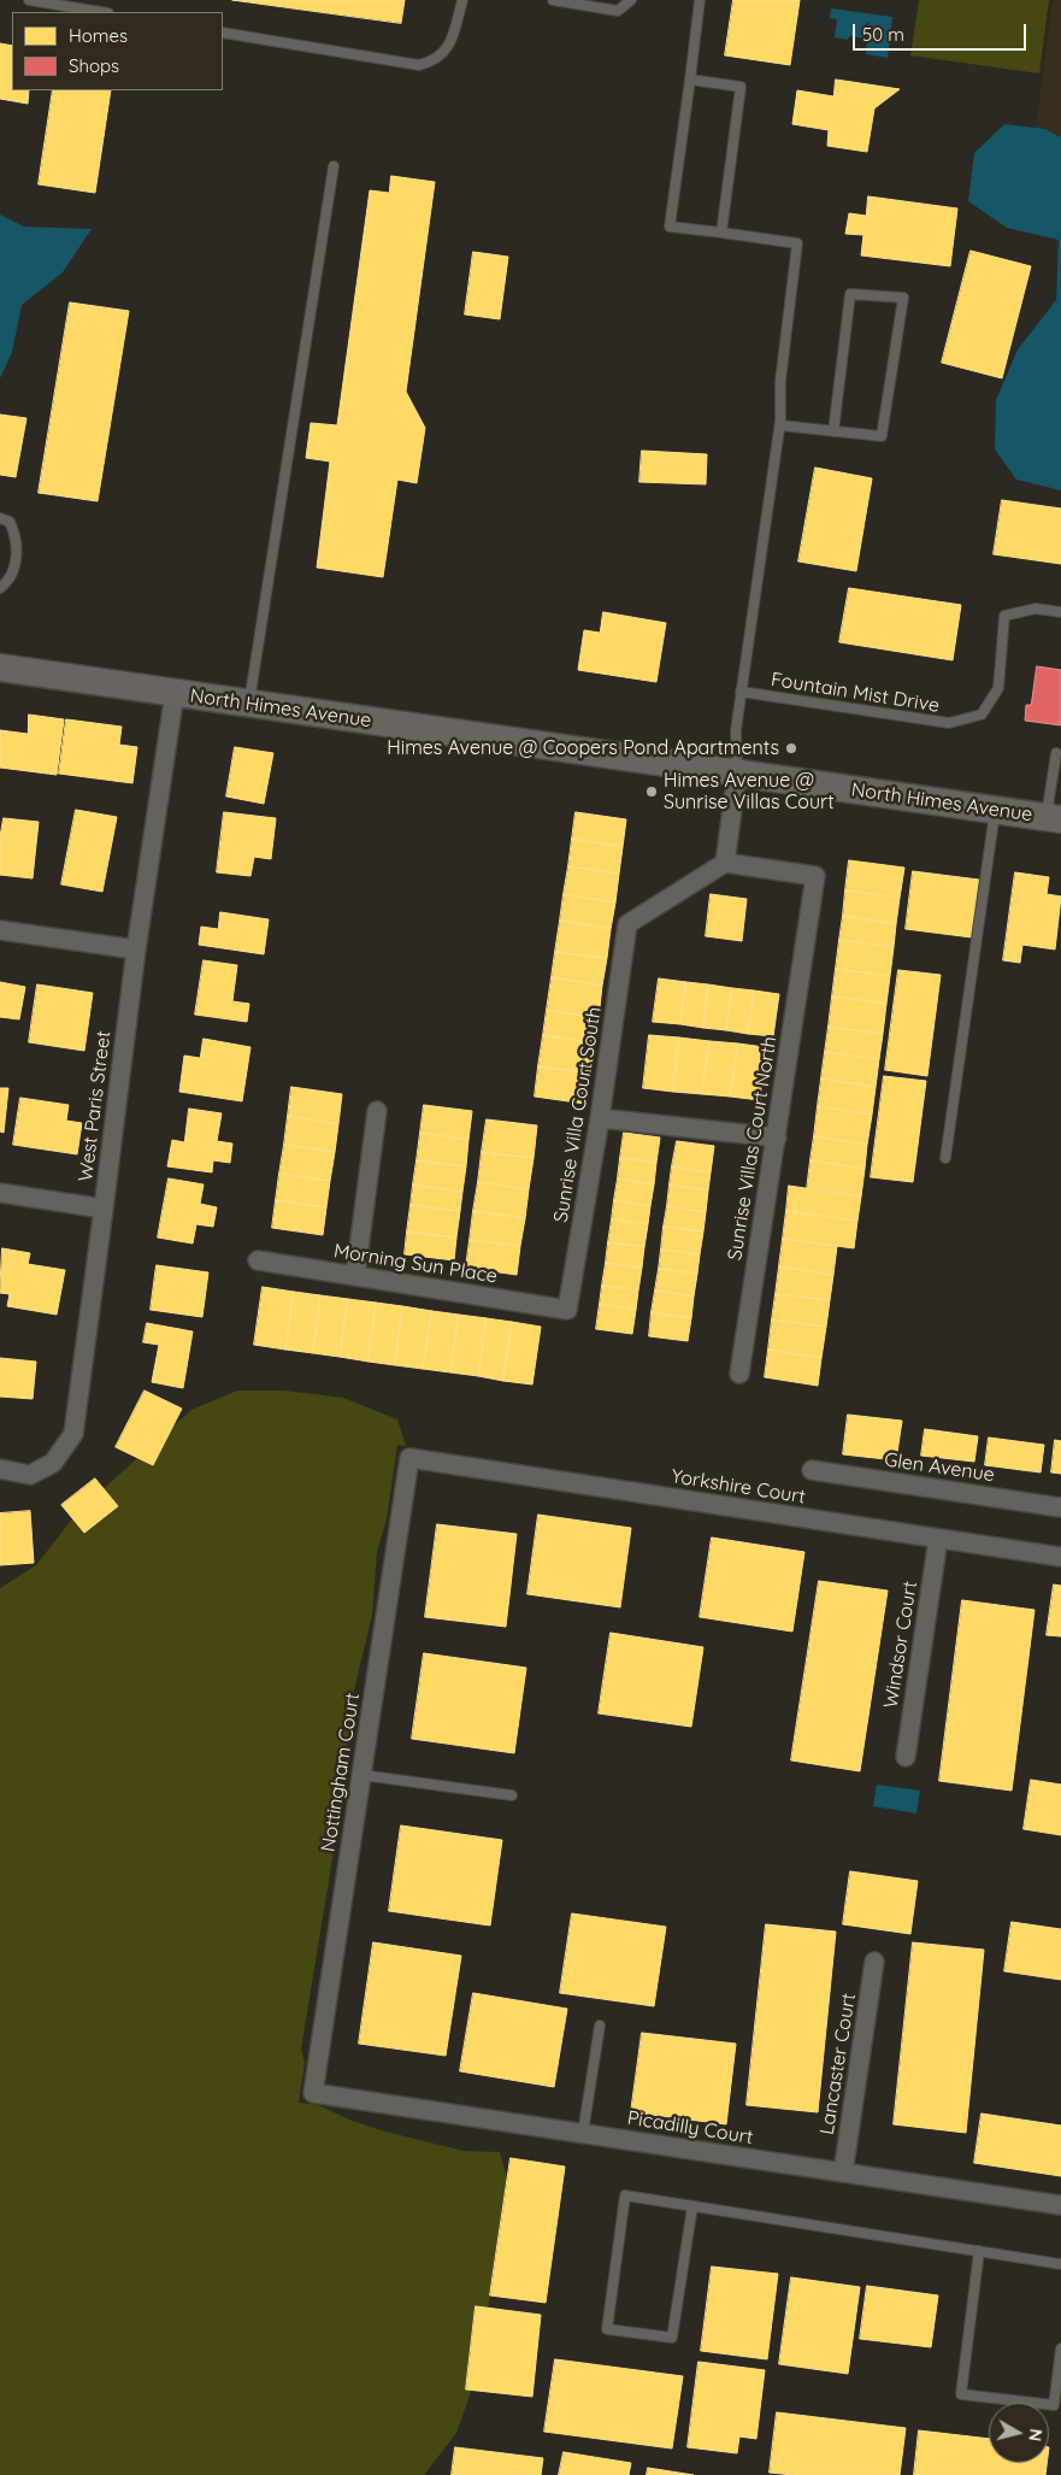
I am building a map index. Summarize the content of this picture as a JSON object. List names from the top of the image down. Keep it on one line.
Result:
{"streets":{"street":["North Himes Avenue","West Paris Street","Sunrise Villa Court South","Sunrise Villas Court North","Morning Sun Place","Glen Avenue","Yorkshire Court","Windsor Court","Nottingham Court","Lancaster Court","Picadilly Court"],"lane":["Fountain Mist Drive"]},"crossings":[["North Himes Avenue","West Paris Street"],["Sunrise Villa Court South","Sunrise Villas Court North"],["Sunrise Villa Court South","Morning Sun Place"],["Yorkshire Court","Windsor Court"],["Yorkshire Court","Nottingham Court"],["Nottingham Court","Picadilly Court"],["Lancaster Court","Picadilly Court"]],"places":["Himes Avenue @ Coopers Pond Apartments","Himes Avenue @ Sunrise Villas Court"],"legend":["Homes","Shops"],"scale_bar":"50 m","north":"right"}
